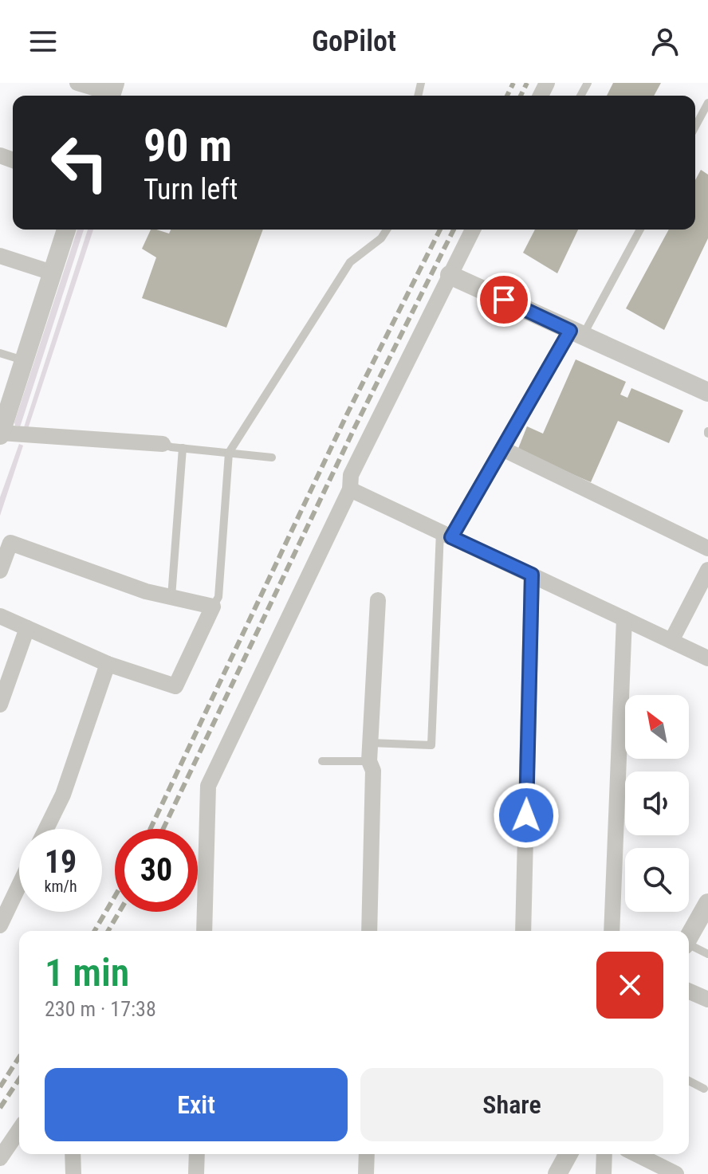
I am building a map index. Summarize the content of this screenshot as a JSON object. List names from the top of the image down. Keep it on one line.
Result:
{"north":"top left","page":{"header":"GoPilot","turn":["90 m","Turn left"],"speed":"19 km/h","limit":"30","heading":["1 min","230 m · 17:38"],"buttons":["Exit","Share"]}}
